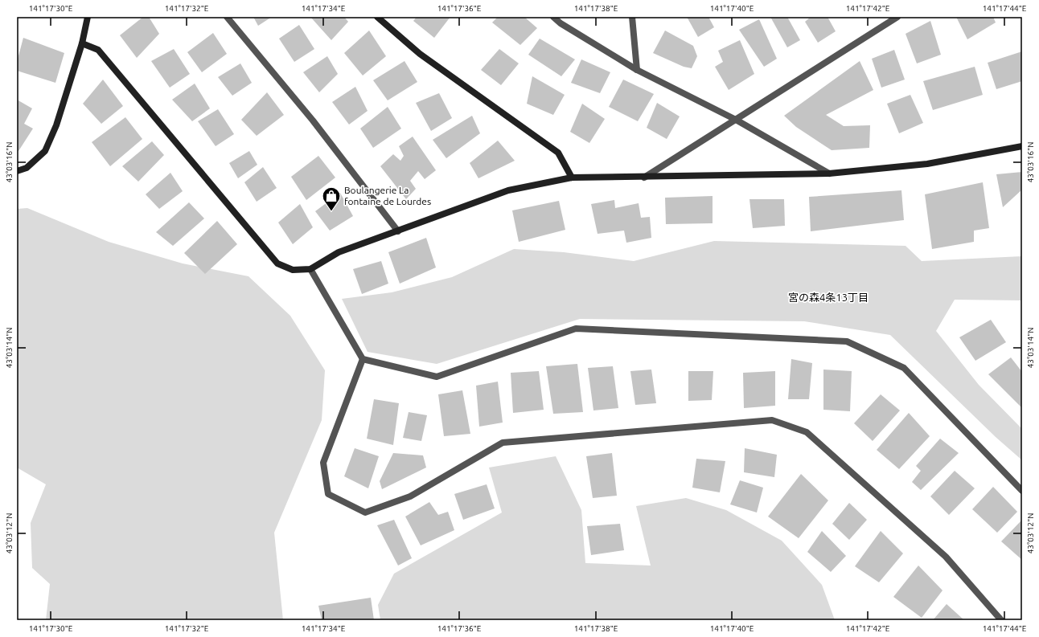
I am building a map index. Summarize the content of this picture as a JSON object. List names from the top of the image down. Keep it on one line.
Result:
{"districts":["宮の森4条13丁目"],"places":{"shop":["Boulangerie La fontaine de Lourdes"]},"coordinates":["141°17'30\"E","141°17'32\"E","141°17'34\"E","141°17'36\"E","141°17'38\"E","141°17'40\"E","141°17'42\"E","141°17'44\"E","43°03'16\"N","43°03'14\"N","43°03'12\"N"]}
